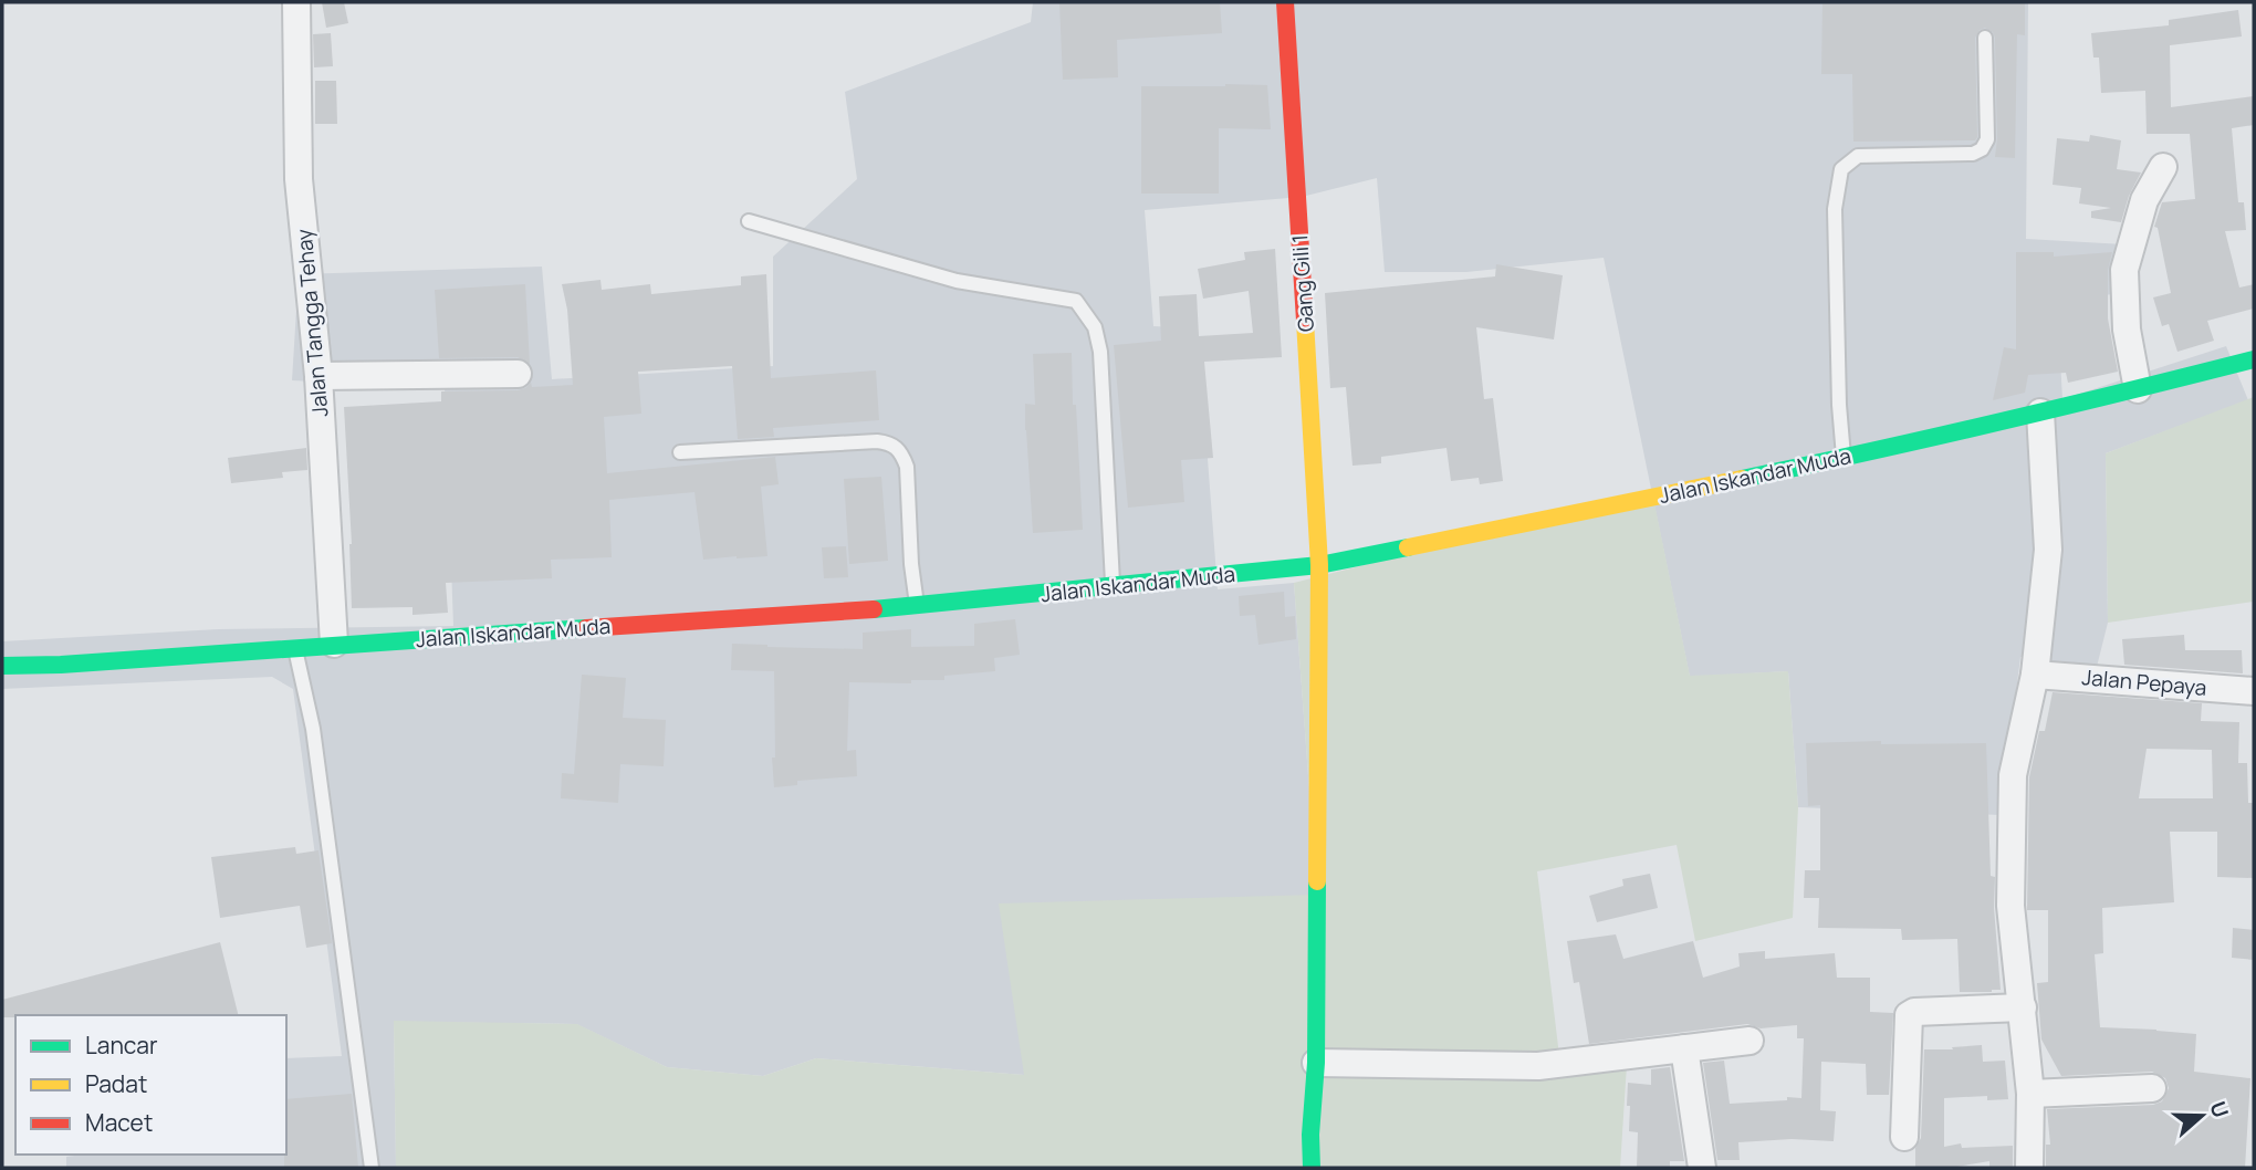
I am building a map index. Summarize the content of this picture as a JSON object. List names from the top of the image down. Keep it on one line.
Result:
{"streets":{"street":["Gang Gili 1","Jalan Tangga Tehay","Jalan Iskandar Muda","Jalan Pepaya"]},"crossings":[["Gang Gili 1","Jalan Iskandar Muda"],["Jalan Tangga Tehay","Jalan Iskandar Muda"]],"legend":["Lancar","Padat","Macet"],"north":"right"}
